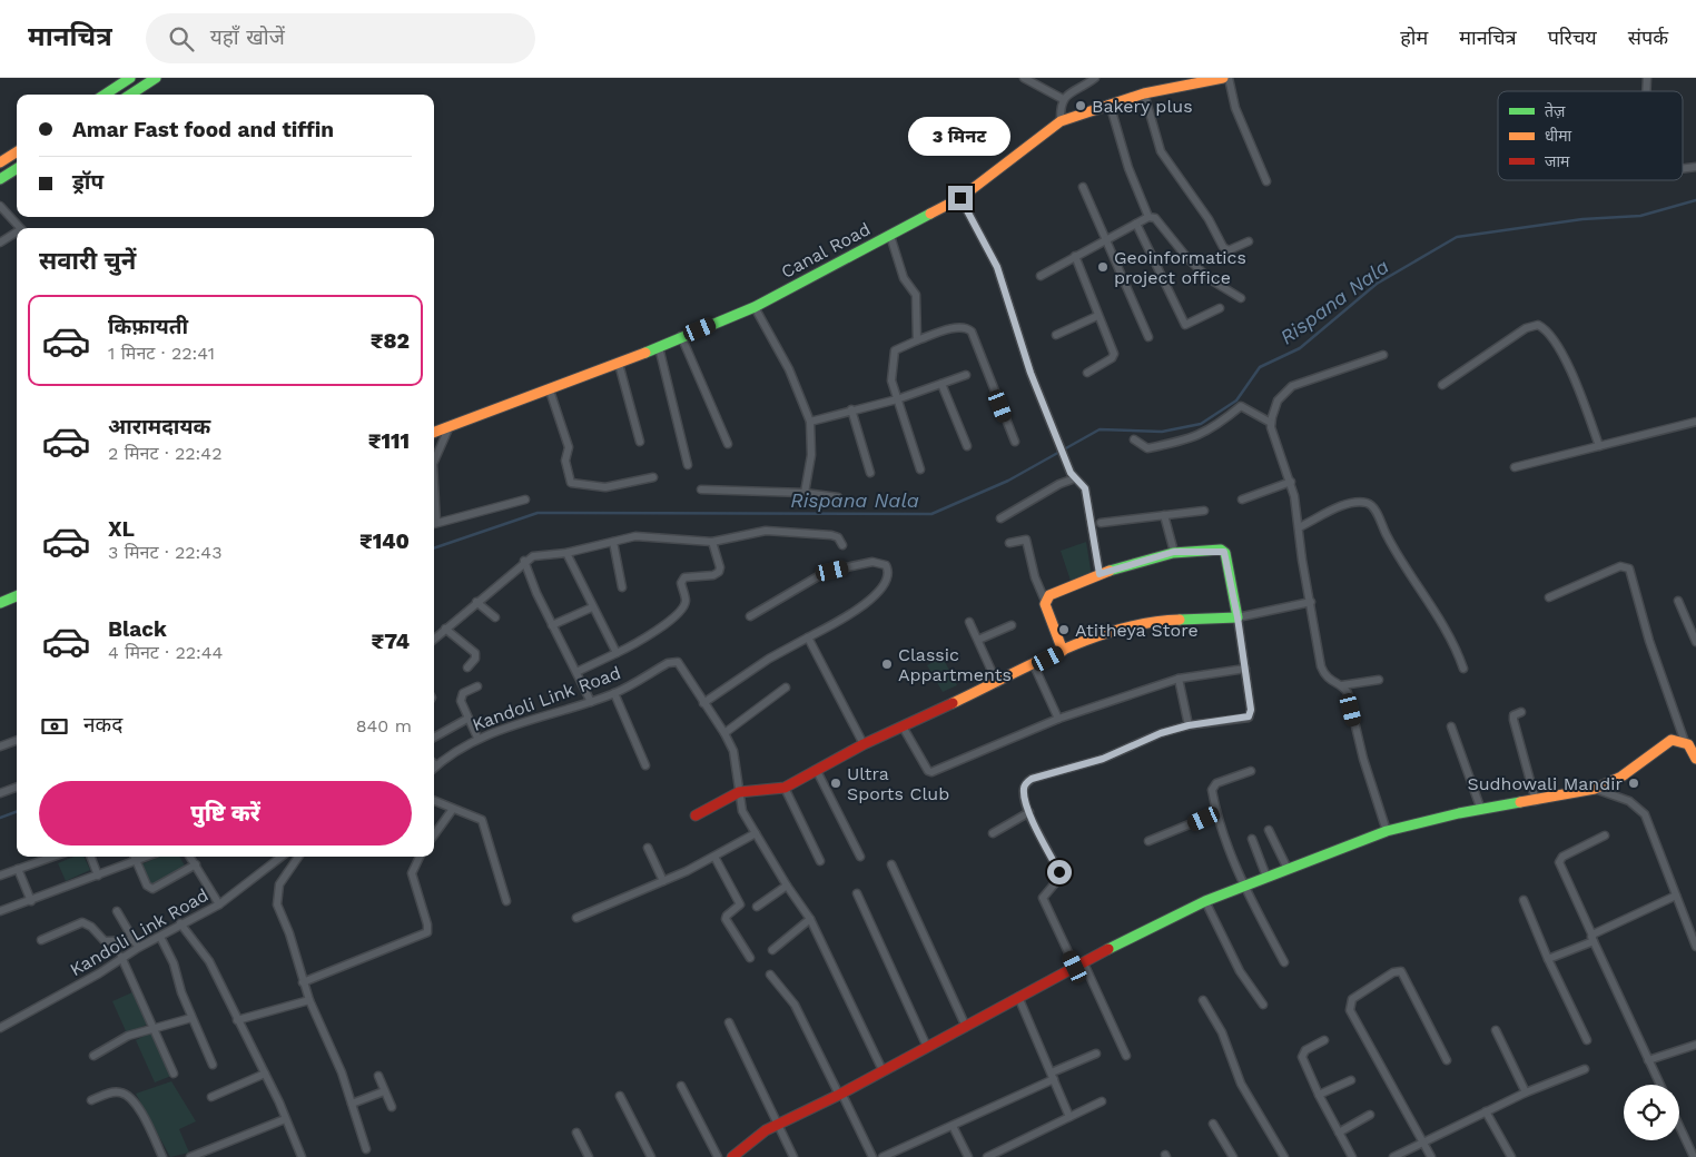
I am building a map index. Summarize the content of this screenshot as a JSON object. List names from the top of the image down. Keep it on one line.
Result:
{"streets":{"street":["Canal Road","Kandoli Link Road"]},"water":["Rispana Nala"],"places":["Bakery plus","Geoinformatics project office","Atitheya Store","Classic Appartments","Ultra Sports Club","Sudhowali Mandir"],"legend":["तेज़","धीमा","जाम"],"page":{"header":"मानचित्र","search":"यहाँ खोजें","nav":["होम","मानचित्र","परिचय","संपर्क"],"banner":["Amar Fast food and tiffin","ड्रॉप"],"bubble":"3 मिनट","heading":"सवारी चुनें","list":[{"name":"किफ़ायती","note":"1 मिनट · 22:41","value":"₹82"},{"name":"आरामदायक","note":"2 मिनट · 22:42","value":"₹111"},{"name":"XL","note":"3 मिनट · 22:43","value":"₹140"},{"name":"Black","note":"4 मिनट · 22:44","value":"₹74"}],"pay":["नकद","840 m"],"buttons":"पुष्टि करें"}}
